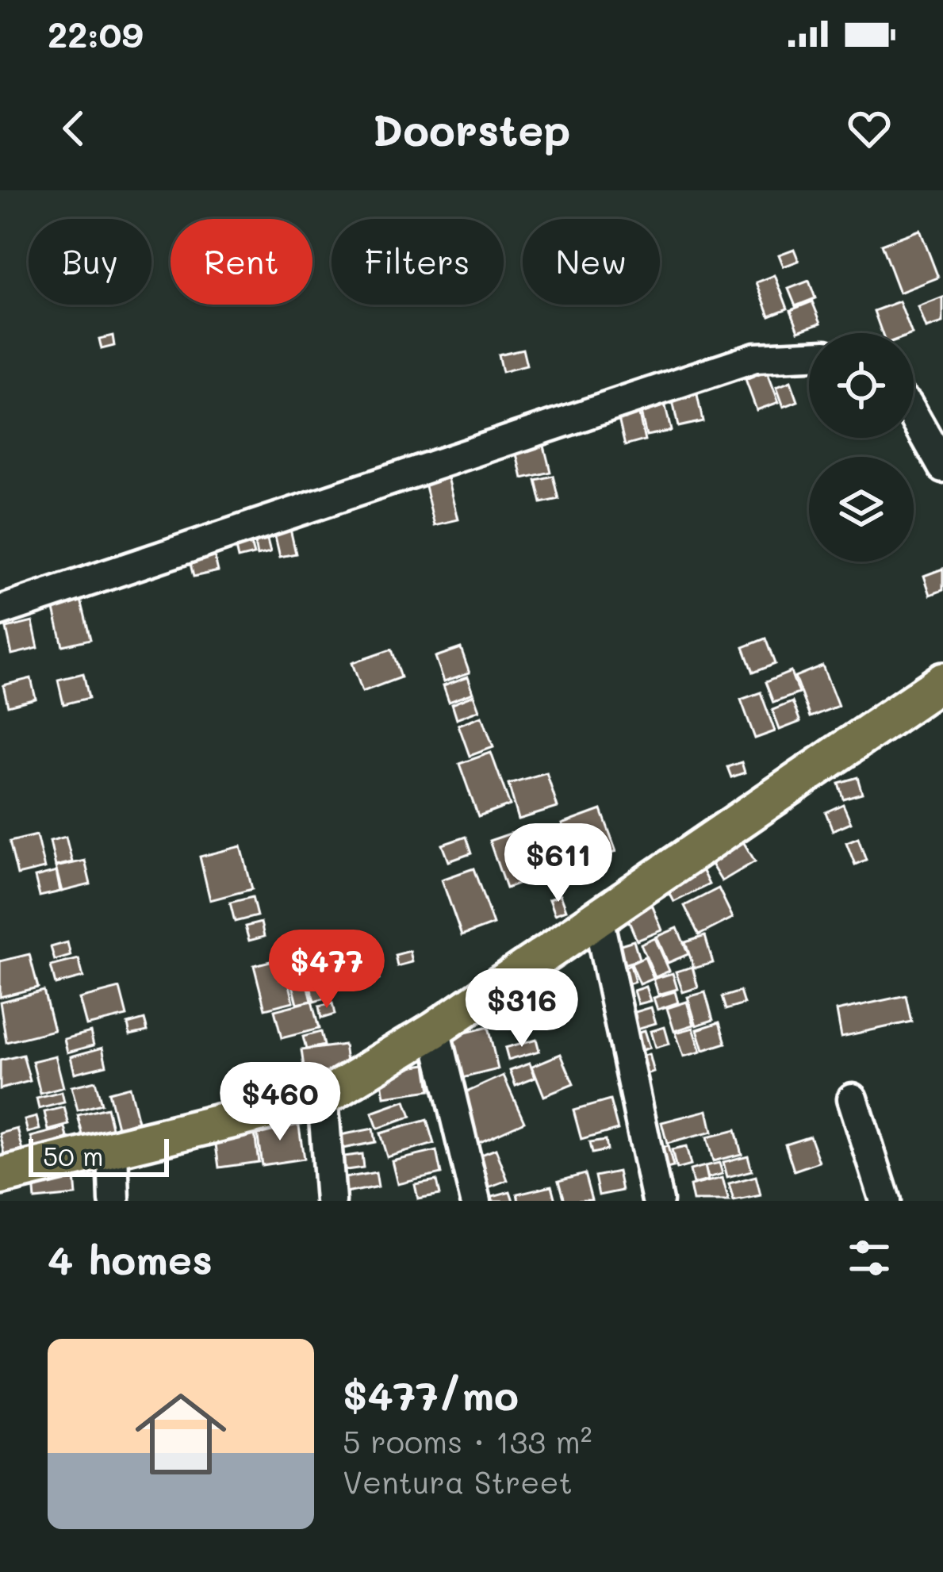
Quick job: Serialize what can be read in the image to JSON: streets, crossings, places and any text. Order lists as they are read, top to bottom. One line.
{"scale_bar":"50 m","page":{"status":"22:09","header":"Doorstep","chip":["Buy","Rent","Filters","New"],"price":["$611","$477","$316","$460"],"scale":"50 m","heading":"4 homes","list":[{"name":"$477/mo","note":"5 rooms · 133 m² · Ventura Street"}]}}
